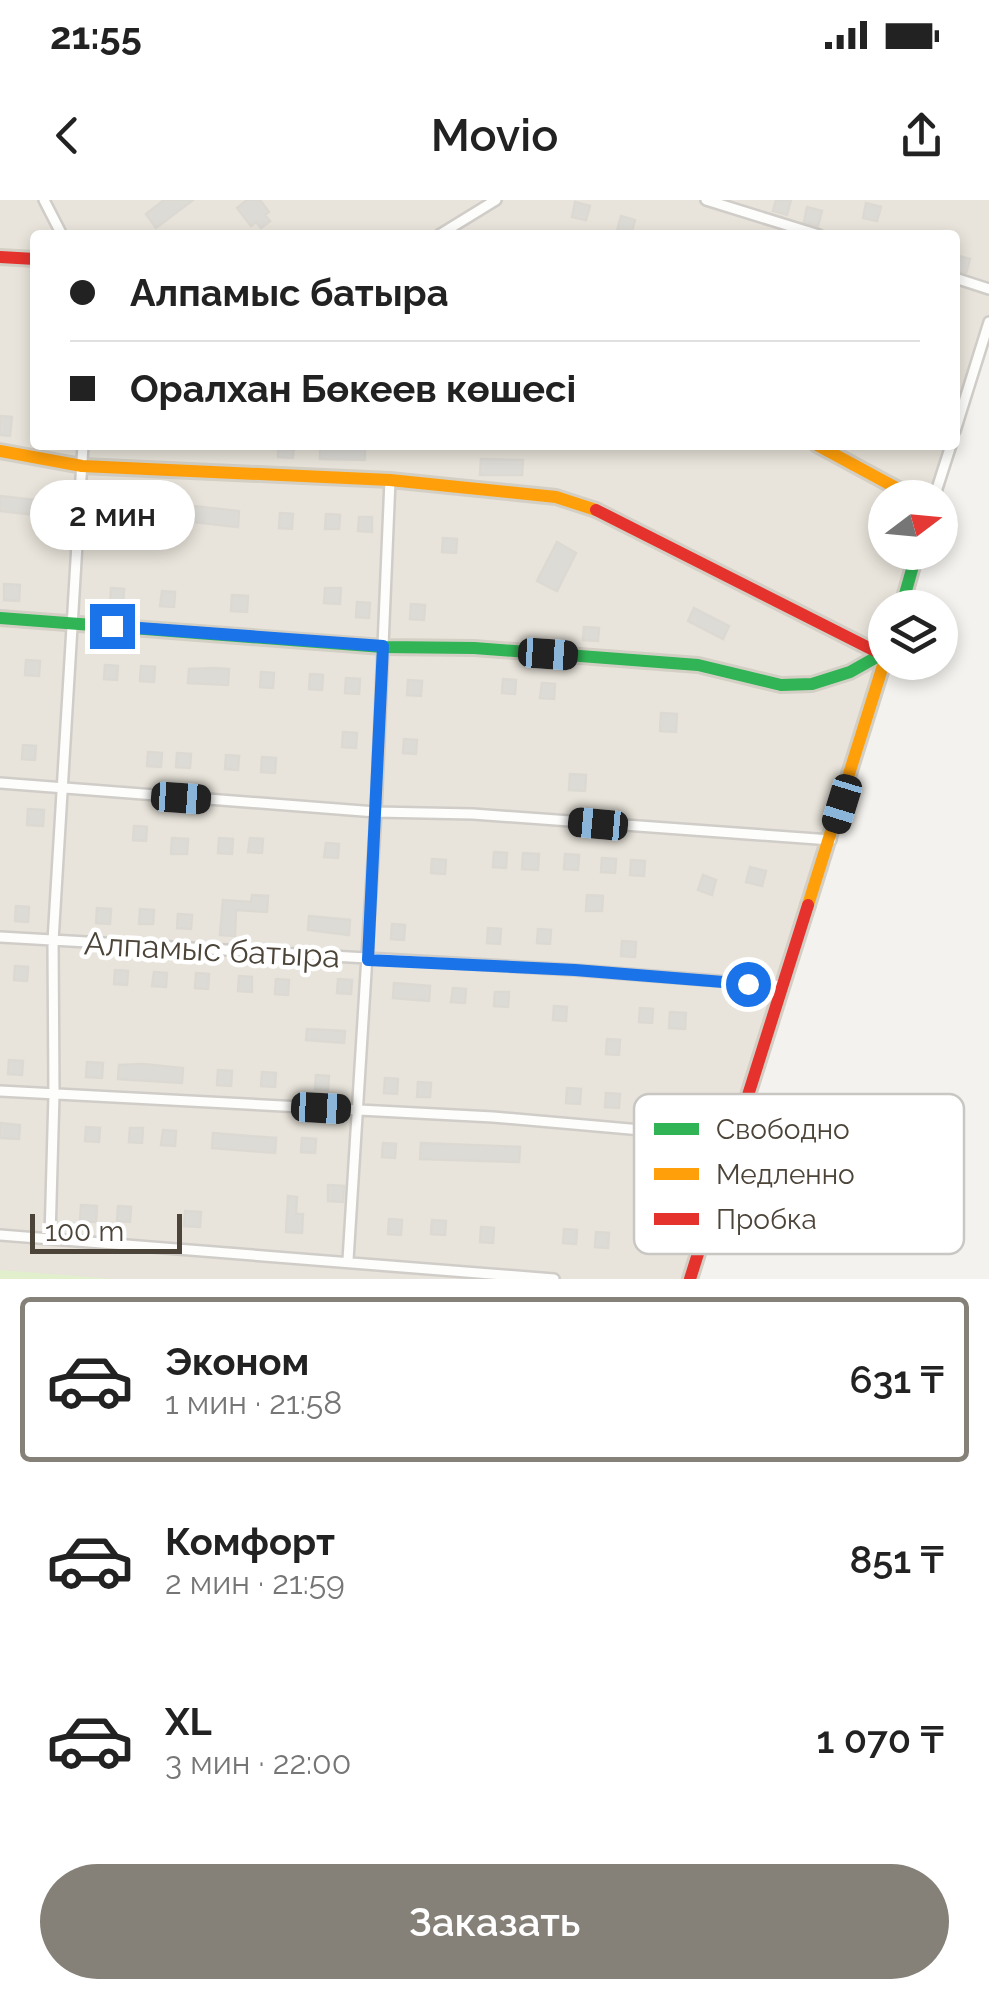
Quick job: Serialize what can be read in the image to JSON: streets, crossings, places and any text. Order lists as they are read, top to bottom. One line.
{"streets":{"street":["Алпамыс батыра"]},"legend":["Свободно","Медленно","Пробка"],"scale_bar":"100 m","north":"right","page":{"status":"21:55","header":"Movio","banner":["Алпамыс батыра","Оралхан Бөкеев көшесі"],"bubble":"2 мин","scale":"100 m","list":[{"name":"Эконом","note":"1 мин · 21:58","value":"631 ₸"},{"name":"Комфорт","note":"2 мин · 21:59","value":"851 ₸"},{"name":"XL","note":"3 мин · 22:00","value":"1 070 ₸"}],"buttons":"Заказать"}}
